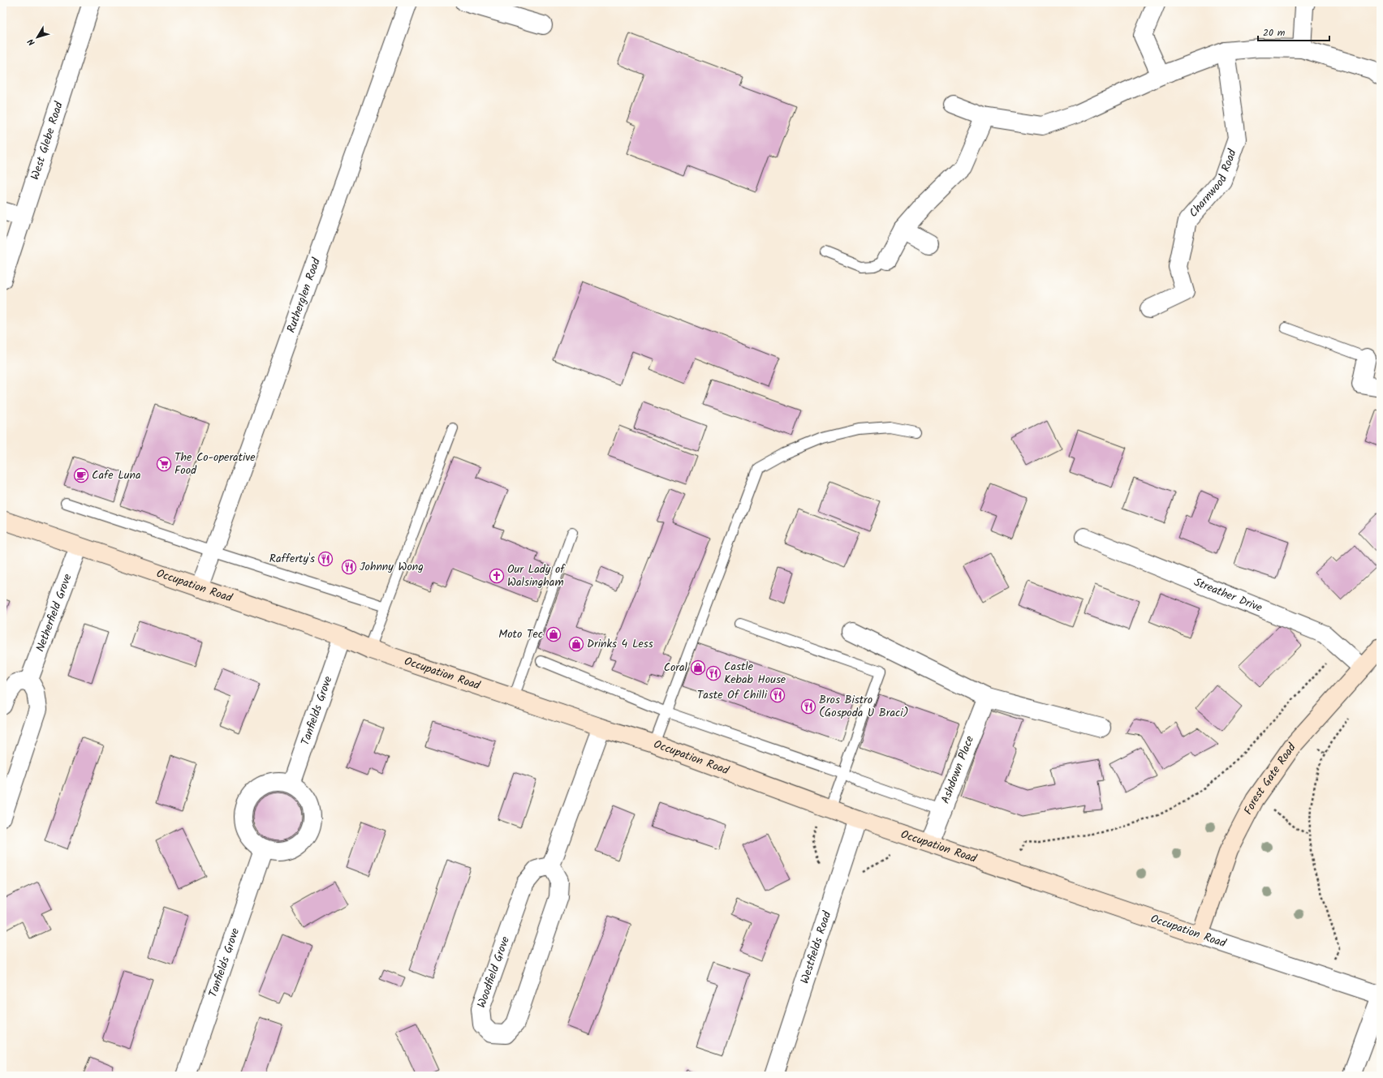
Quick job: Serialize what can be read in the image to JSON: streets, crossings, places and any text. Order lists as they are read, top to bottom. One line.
{"streets":{"street":["West Glebe Road","Charnwood Road","Rutherglen Road","Occupation Road","Streather Drive","Netherfield Grove","Tanfields Grove","Ashdown Place","Forest Gate Road","Westfields Road","Woodfield Grove"]},"crossings":[["Rutherglen Road","Occupation Road"],["Occupation Road","Netherfield Grove"],["Occupation Road","Tanfields Grove"],["Occupation Road","Ashdown Place"],["Occupation Road","Forest Gate Road"],["Occupation Road","Westfields Road"],["Streather Drive","Forest Gate Road"]],"places":{"supermarket":["The Co-operative Food"],"cafe":["Cafe Luna"],"restaurant":["Rafferty's","Johnny Wong","Castle Kebab House","Taste Of Chilli","Bros Bistro (Gospoda U Braci)"],"church":["Our Lady of Walsingham"],"shop":["Moto Tec","Drinks 4 Less","Coral"]},"scale_bar":"20 m","north":"bottom left"}
